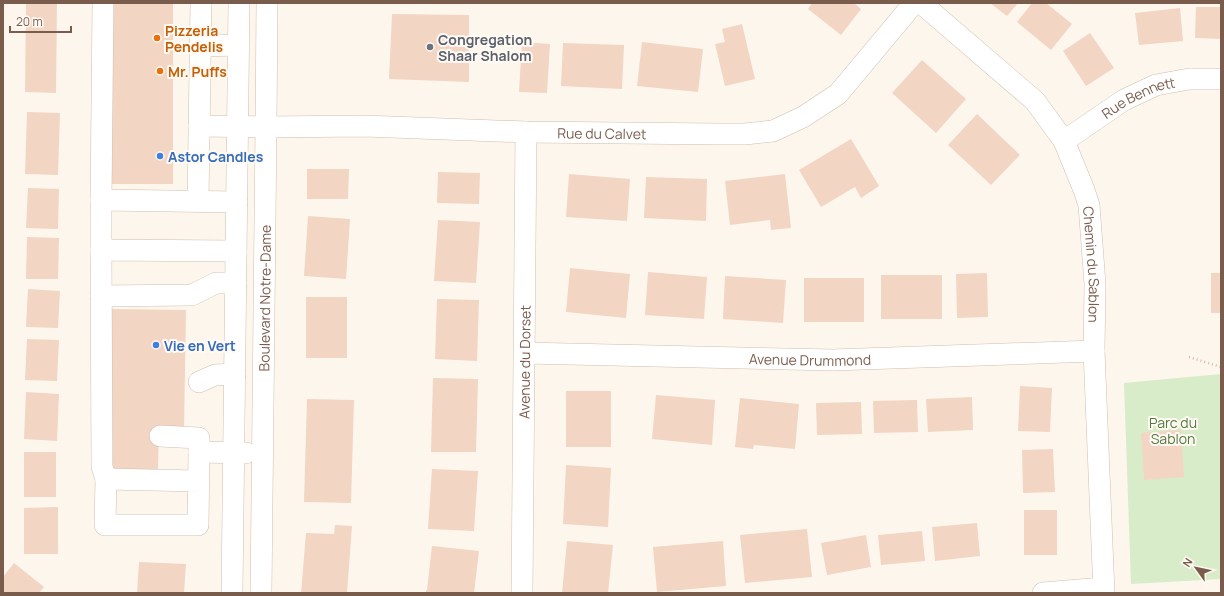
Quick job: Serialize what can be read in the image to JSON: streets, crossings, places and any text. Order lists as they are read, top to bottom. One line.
{"streets":{"street":["Rue Bennett","Rue du Calvet","Chemin du Sablon","Boulevard Notre-Dame","Avenue Drummond","Avenue du Dorset"]},"crossings":[["Rue Bennett","Chemin du Sablon"],["Rue du Calvet","Boulevard Notre-Dame"],["Rue du Calvet","Avenue du Dorset"],["Chemin du Sablon","Avenue Drummond"],["Avenue Drummond","Avenue du Dorset"]],"parks":["Parc du Sablon"],"places":["Pizzeria Pendelis","Congregation Shaar Shalom","Mr. Puffs","Astor Candles","Vie en Vert"],"scale_bar":"20 m","north":"top left"}
